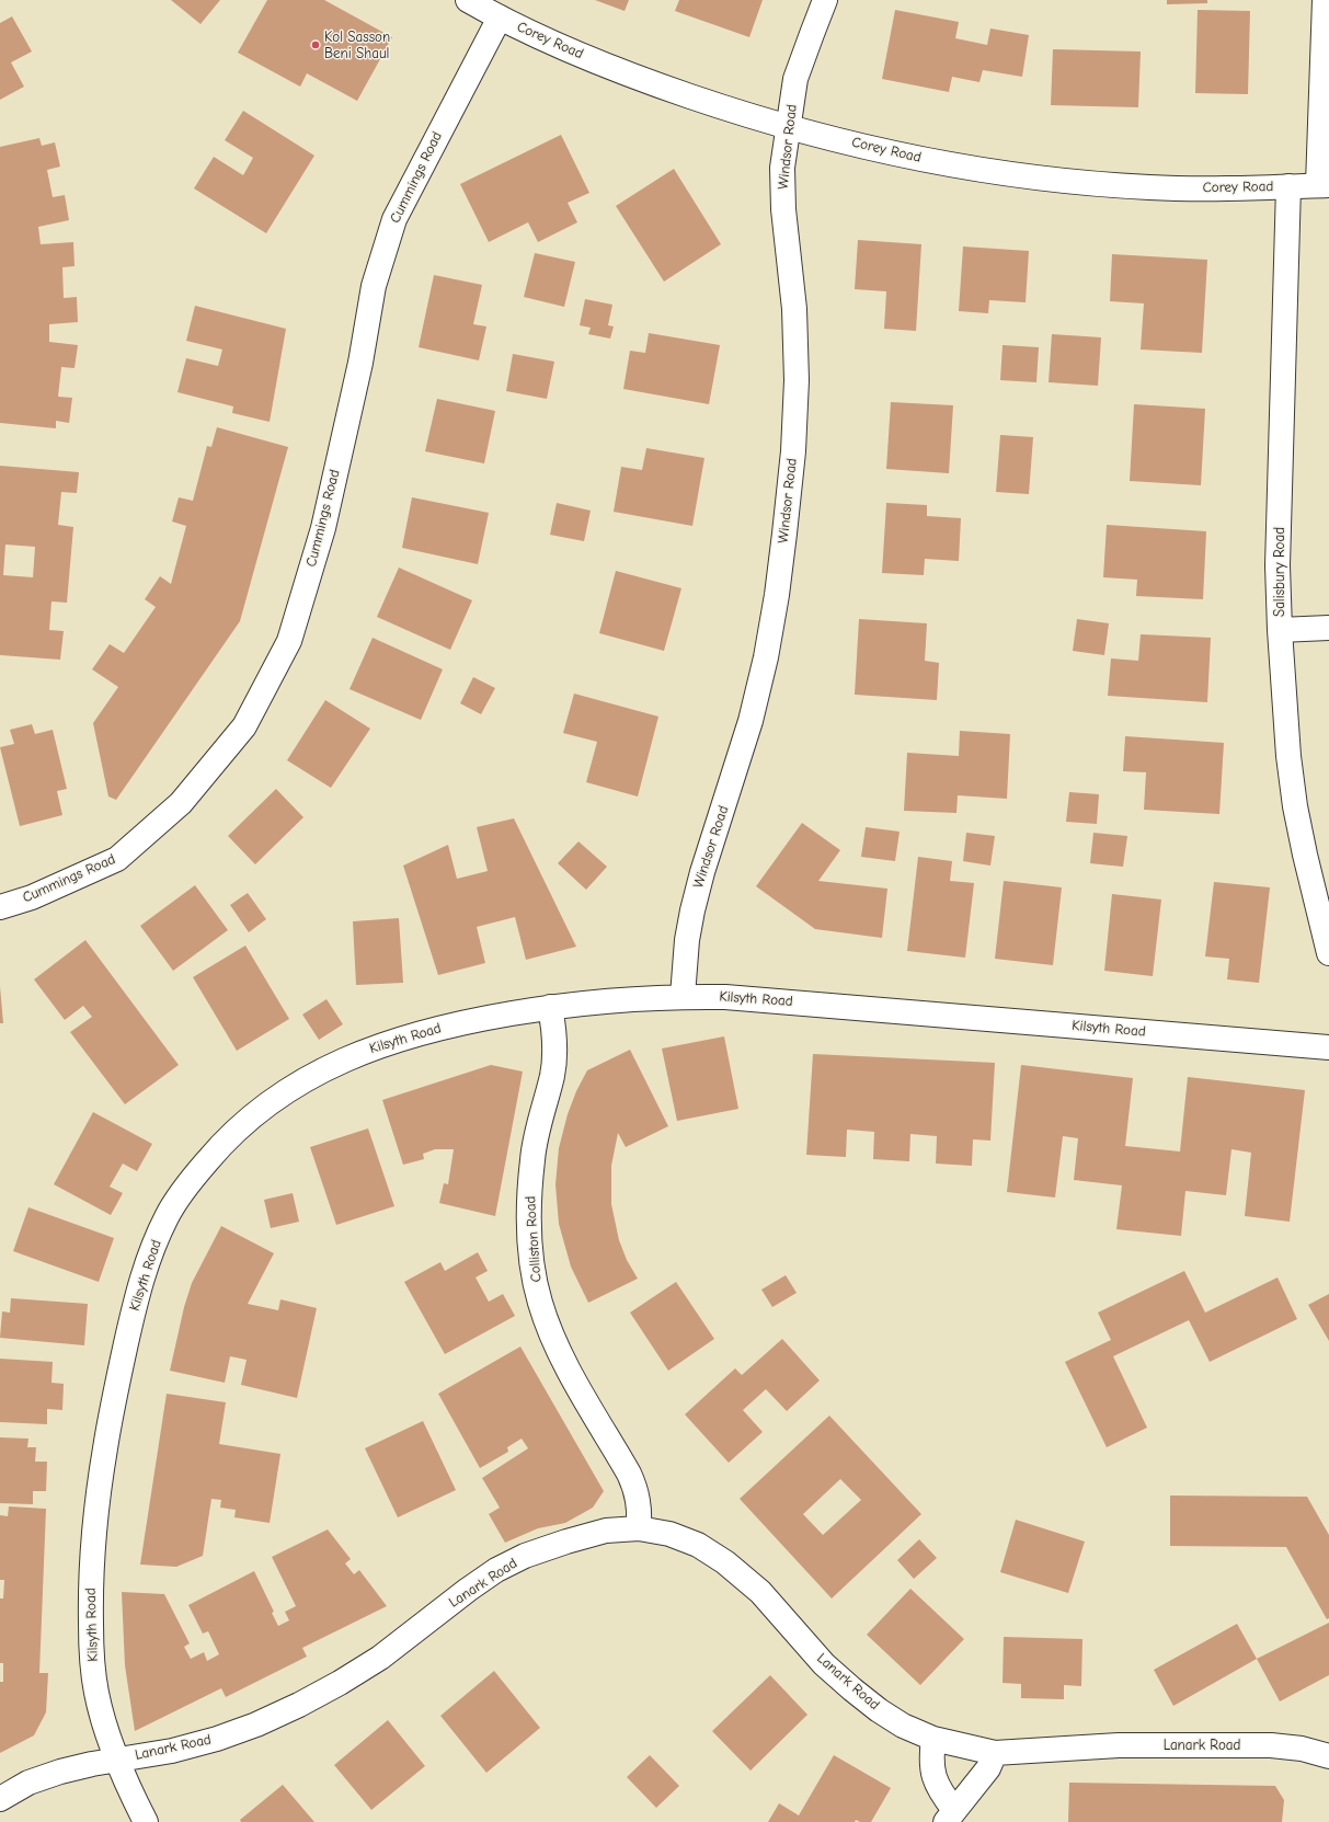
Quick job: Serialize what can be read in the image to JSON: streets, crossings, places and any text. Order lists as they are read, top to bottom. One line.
{"streets":{"street":["Corey Road","Windsor Road","Cummings Road","Salisbury Road","Kilsyth Road","Colliston Road","Lanark Road"]},"crossings":[["Corey Road","Windsor Road"],["Corey Road","Cummings Road"],["Corey Road","Salisbury Road"],["Windsor Road","Kilsyth Road"],["Kilsyth Road","Colliston Road"],["Kilsyth Road","Lanark Road"],["Colliston Road","Lanark Road"]],"places":["Kol Sasson Beni Shaul"]}
